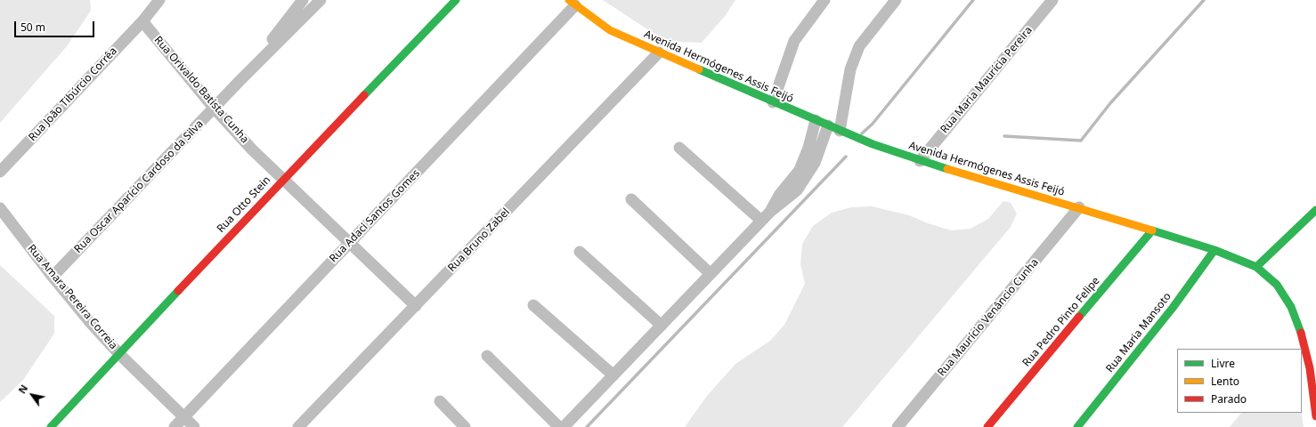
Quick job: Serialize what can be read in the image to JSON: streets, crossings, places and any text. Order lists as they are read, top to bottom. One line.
{"streets":{"street":["Avenida Hermógenes Assis Feijó","Rua Maria Maurícia Pereira","Rua Orivaldo Batista Cunha","Rua João Tibúrcio Corrêa","Rua Oscar Aparício Cardoso da Silva","Rua Otto Stein","Rua Adaci Santos Gomes","Rua Bruno Zabel","Rua Amara Pereira Correia","Rua Maurício Venâncio Cunha","Rua Pedro Pinto Felipe","Rua Maria Mansoto"]},"crossings":[["Avenida Hermógenes Assis Feijó","Rua Maria Maurícia Pereira"],["Avenida Hermógenes Assis Feijó","Rua Adaci Santos Gomes"],["Avenida Hermógenes Assis Feijó","Rua Bruno Zabel"],["Avenida Hermógenes Assis Feijó","Rua Maurício Venâncio Cunha"],["Avenida Hermógenes Assis Feijó","Rua Pedro Pinto Felipe"],["Avenida Hermógenes Assis Feijó","Rua Maria Mansoto"],["Rua Orivaldo Batista Cunha","Rua João Tibúrcio Corrêa"],["Rua Orivaldo Batista Cunha","Rua Oscar Aparício Cardoso da Silva"],["Rua Orivaldo Batista Cunha","Rua Otto Stein"],["Rua Orivaldo Batista Cunha","Rua Adaci Santos Gomes"],["Rua Orivaldo Batista Cunha","Rua Bruno Zabel"],["Rua Oscar Aparício Cardoso da Silva","Rua Amara Pereira Correia"],["Rua Otto Stein","Rua Amara Pereira Correia"],["Rua Adaci Santos Gomes","Rua Amara Pereira Correia"]],"legend":["Livre","Lento","Parado"],"scale_bar":"50 m","north":"top left"}
